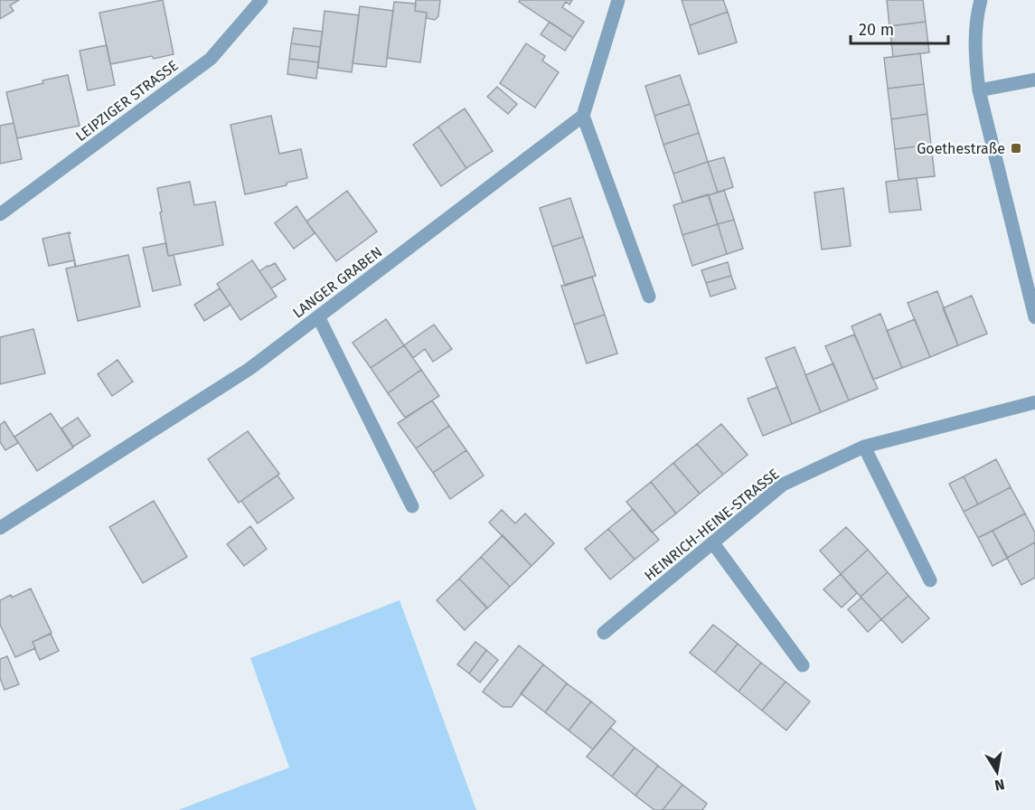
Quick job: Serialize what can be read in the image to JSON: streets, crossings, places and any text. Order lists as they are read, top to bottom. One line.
{"streets":{"street":["LEIPZIGER STRASSE","LANGER GRABEN","HEINRICH-HEINE-STRASSE"]},"places":{"transit":["Goethestraße"]},"scale_bar":"20 m","north":"bottom"}
